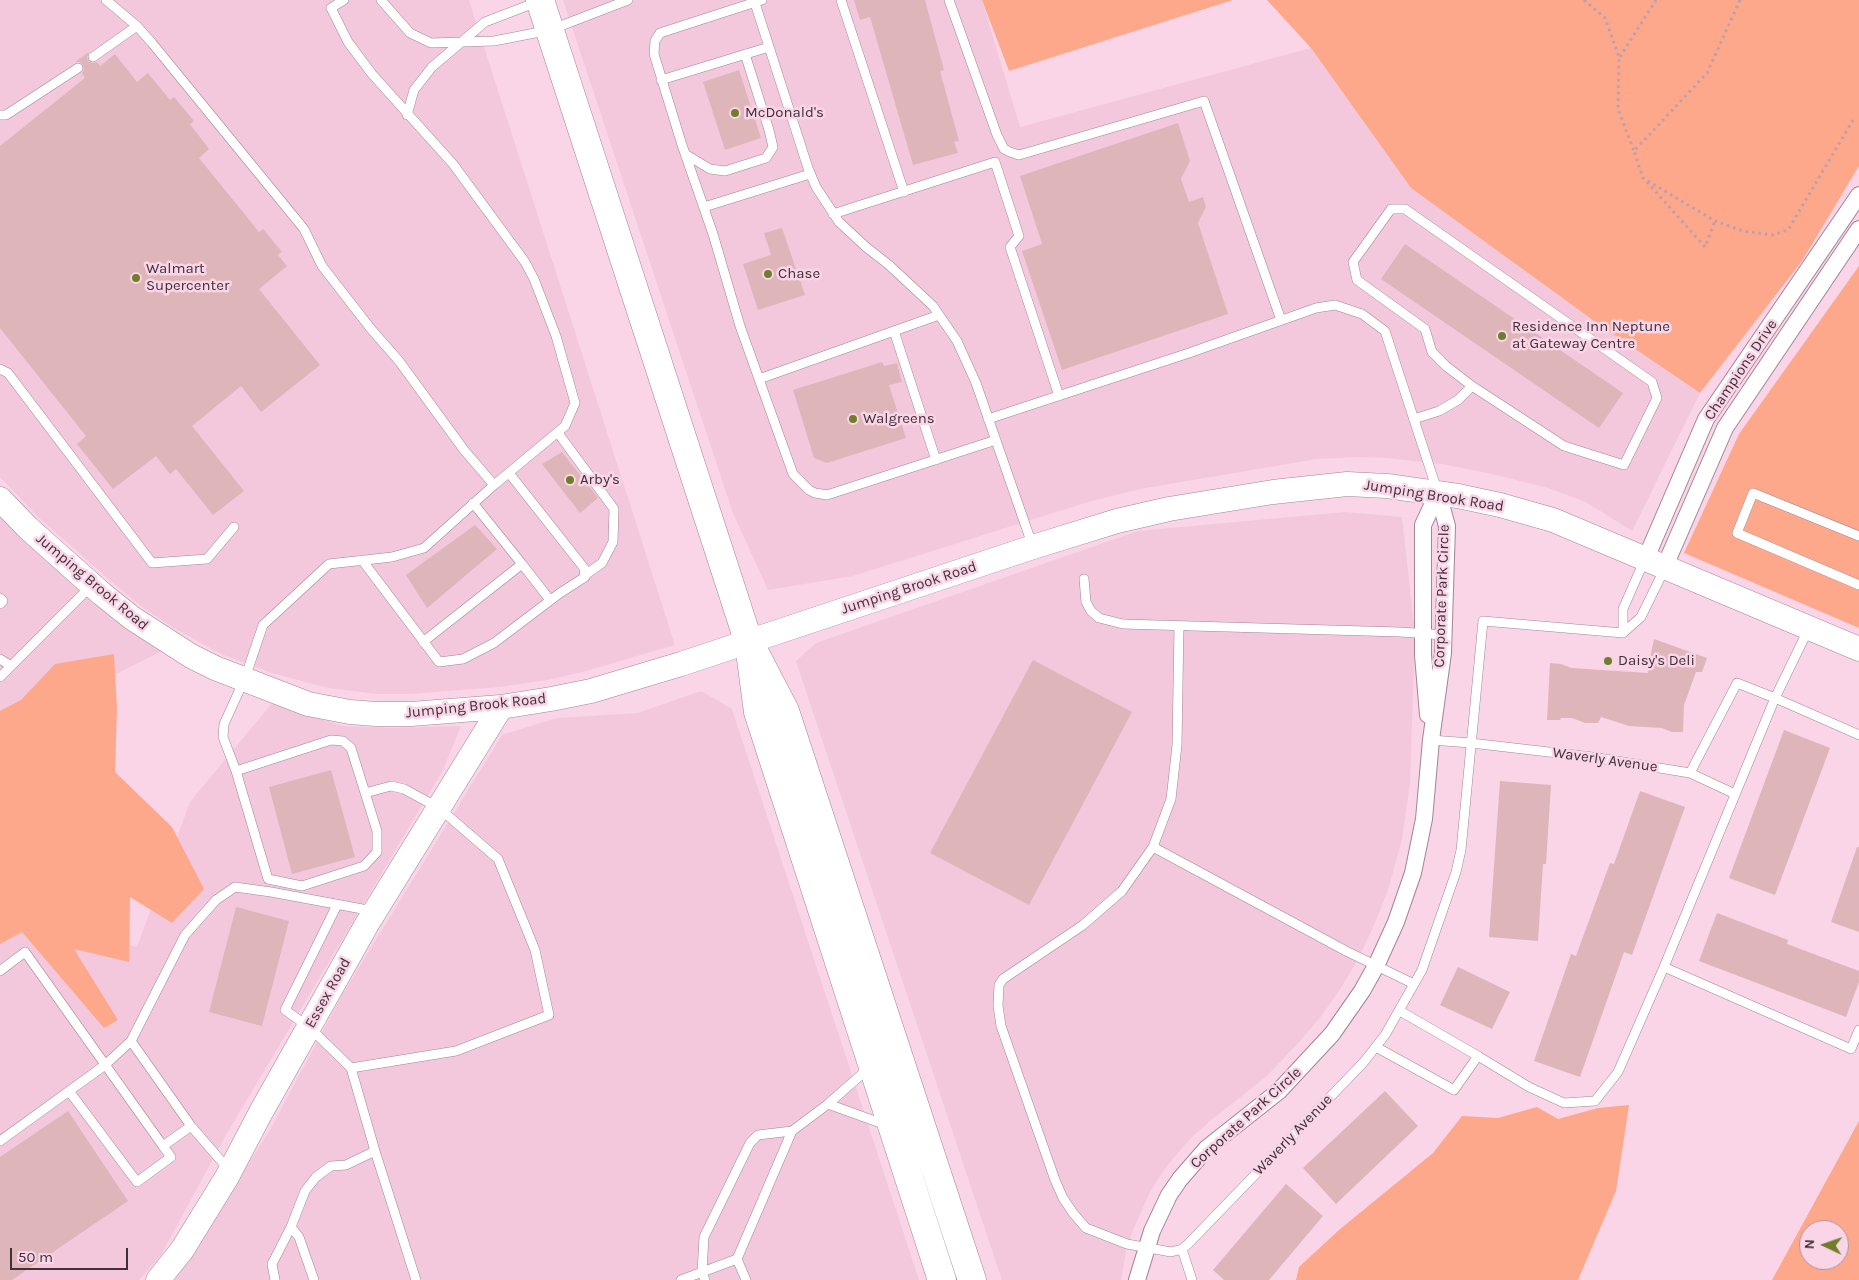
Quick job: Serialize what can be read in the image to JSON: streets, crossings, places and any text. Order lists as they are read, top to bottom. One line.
{"streets":{"street":["Champions Drive","Jumping Brook Road","Corporate Park Circle","Essex Road"],"lane":["Waverly Avenue"]},"crossings":[["Champions Drive","Jumping Brook Road"],["Jumping Brook Road","Corporate Park Circle"],["Jumping Brook Road","Essex Road"],["Corporate Park Circle","Waverly Avenue"]],"places":["McDonald's","Chase","Walmart Supercenter","Residence Inn Neptune at Gateway Centre","Walgreens","Arby's","Daisy's Deli"],"scale_bar":"50 m","north":"left"}
